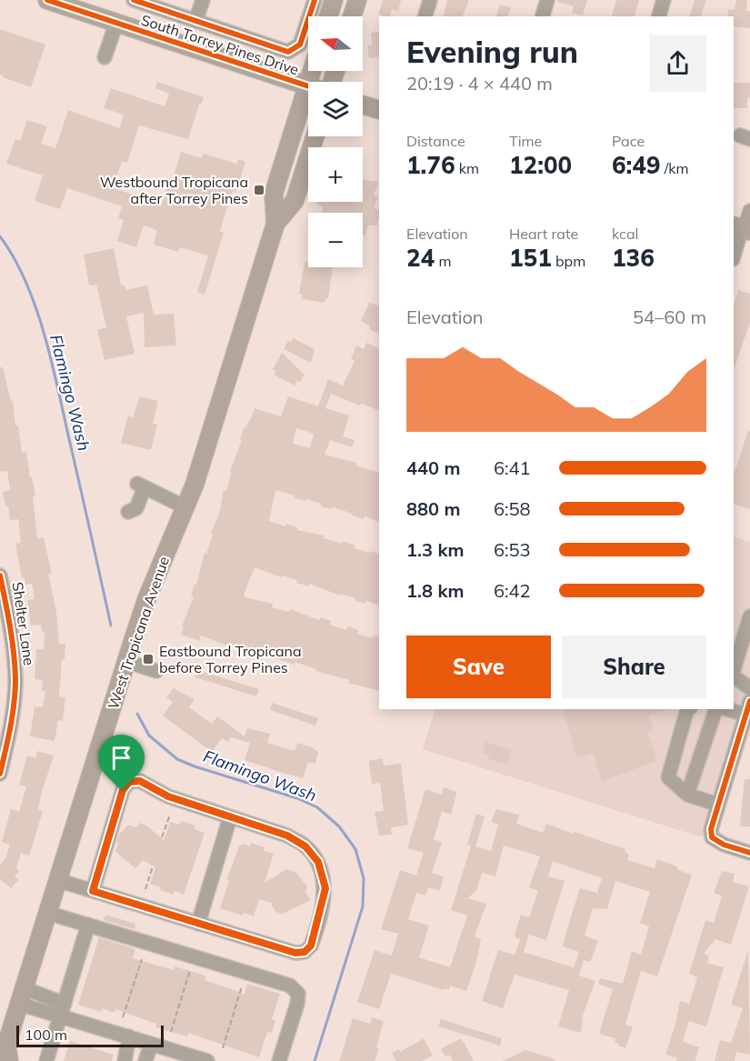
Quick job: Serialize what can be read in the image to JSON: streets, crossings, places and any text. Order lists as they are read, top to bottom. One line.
{"streets":{"main road":["South Torrey Pines Drive","West Tropicana Avenue"],"street":["Shelter Lane"]},"water":["Flamingo Wash"],"places":{"transit":["Westbound Tropicana after Torrey Pines","Eastbound Tropicana before Torrey Pines"]},"scale_bar":"100 m","north":"left","page":{"map_buttons":["+","−"],"heading":["Evening run","20:19 · 4 × 440 m"],"stats":[["Distance","1.76 km"],["Time","12:00"],["Pace","6:49 /km"],["Elevation","24 m"],["Heart rate","151 bpm"],["kcal","136"]],"chart":["Elevation","54–60 m"],"list":[{"name":"440 m","note":"6:41"},{"name":"880 m","note":"6:58"},{"name":"1.3 km","note":"6:53"},{"name":"1.8 km","note":"6:42"}],"buttons":["Save","Share"],"scale":"100 m"}}
